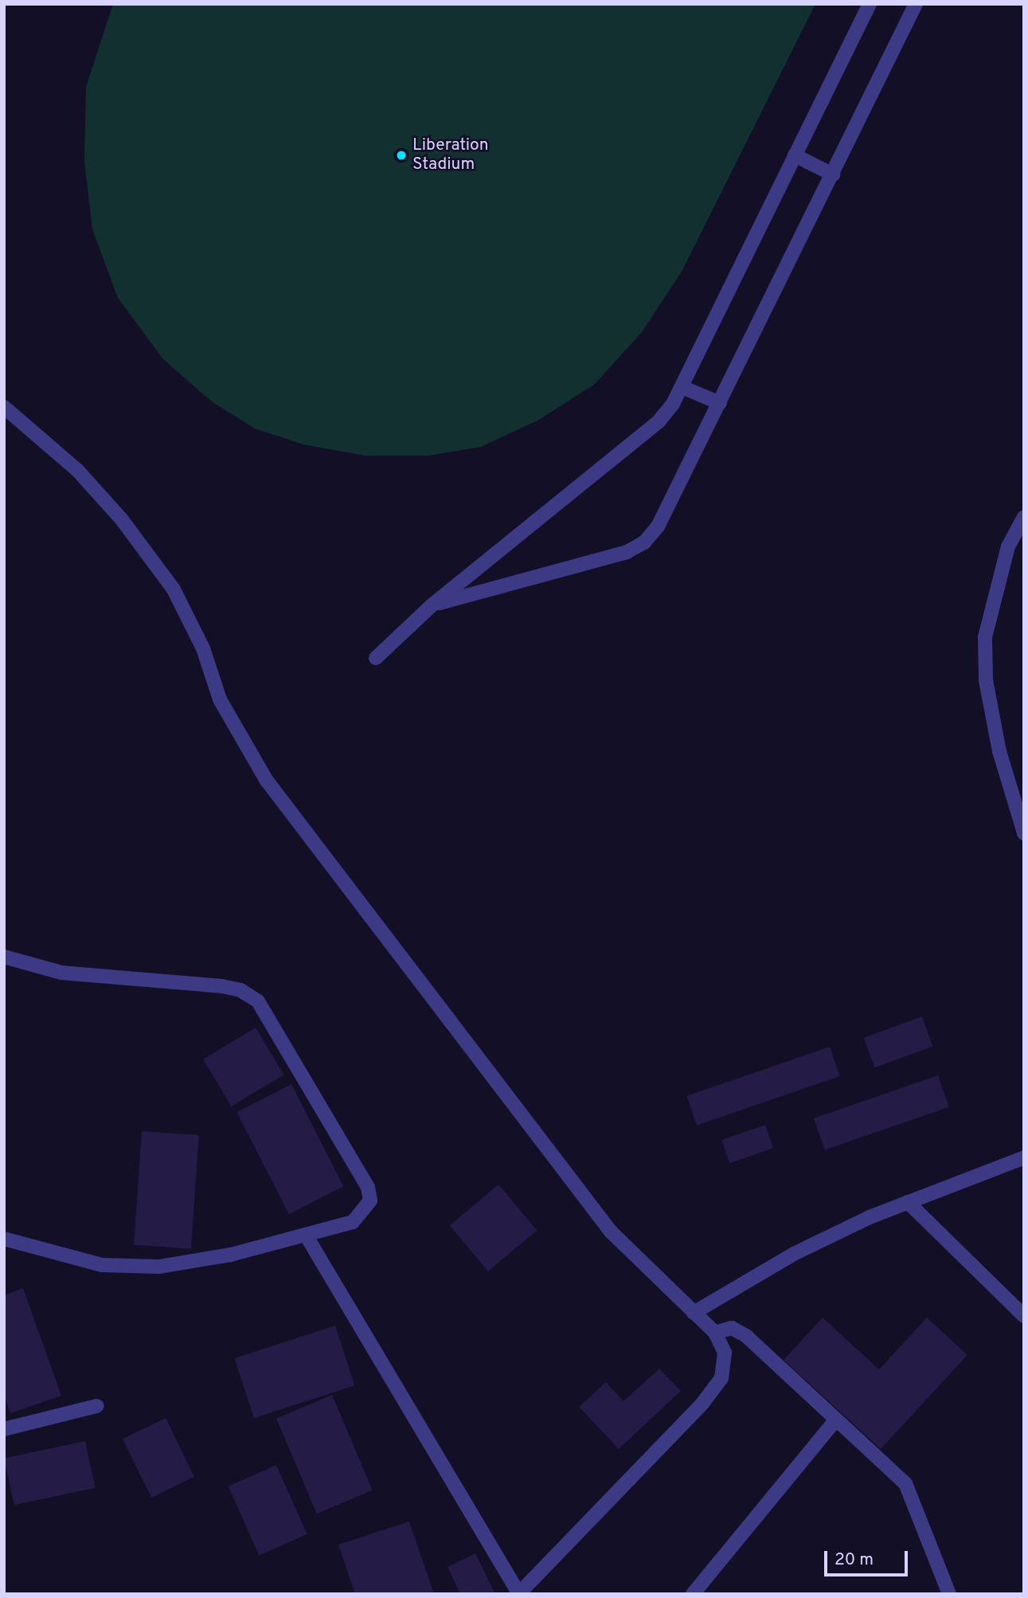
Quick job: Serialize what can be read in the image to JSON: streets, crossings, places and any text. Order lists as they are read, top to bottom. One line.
{"places":["Liberation Stadium"],"scale_bar":"20 m"}
